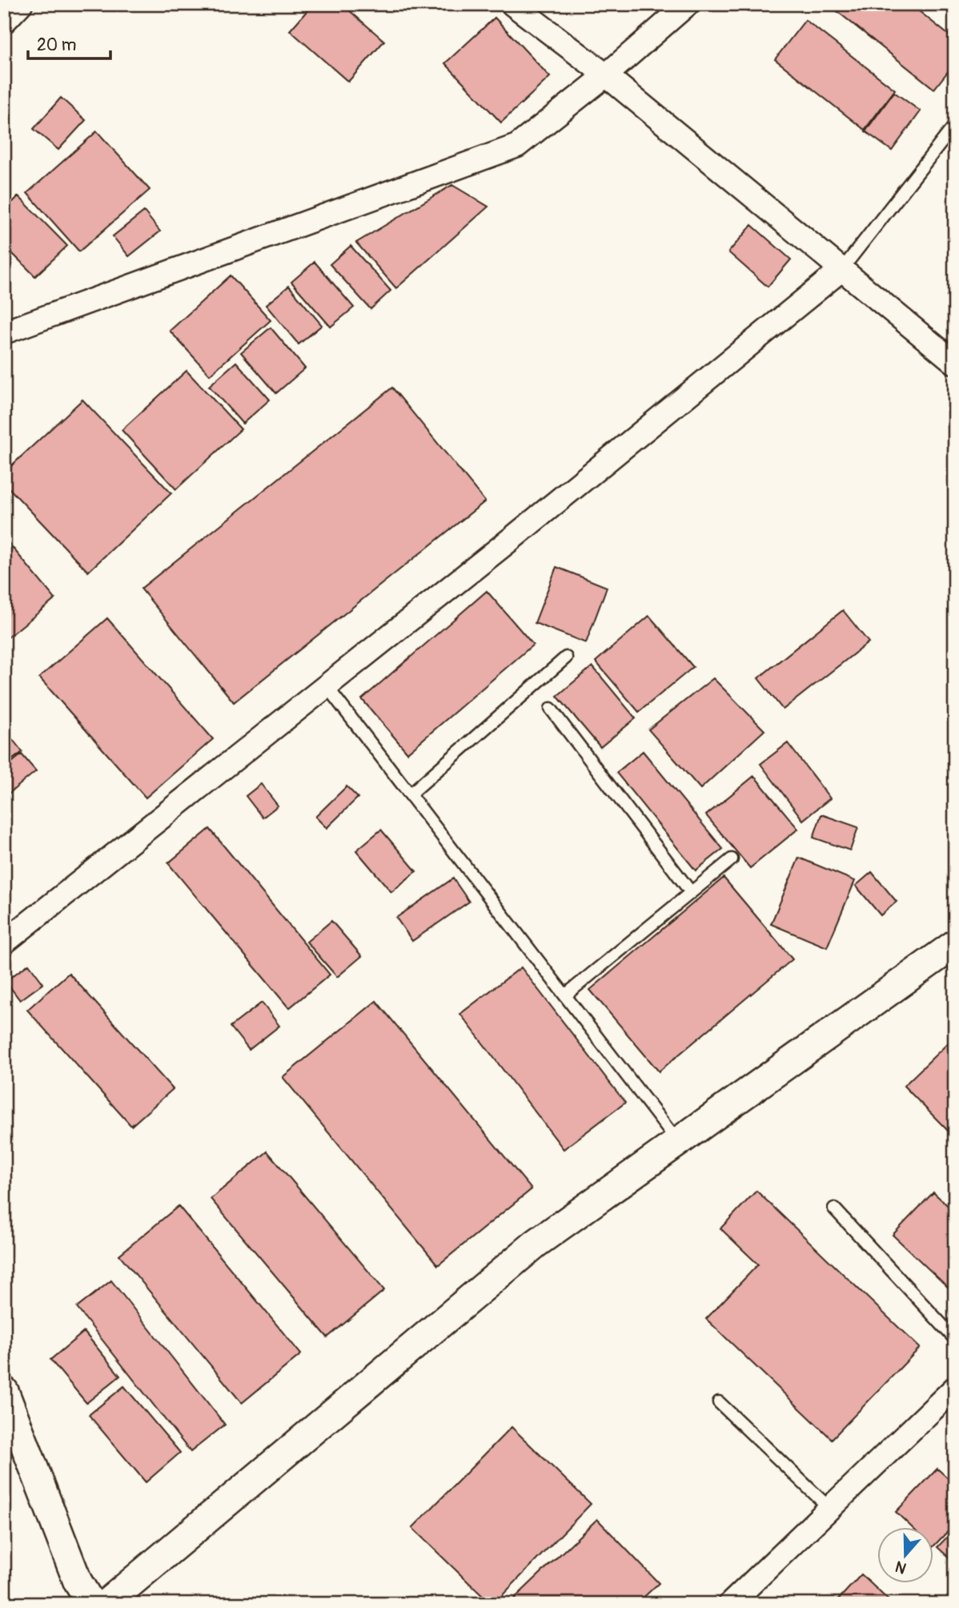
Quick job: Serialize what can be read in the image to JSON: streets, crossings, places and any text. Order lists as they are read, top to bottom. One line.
{"scale_bar":"20 m","north":"bottom"}
